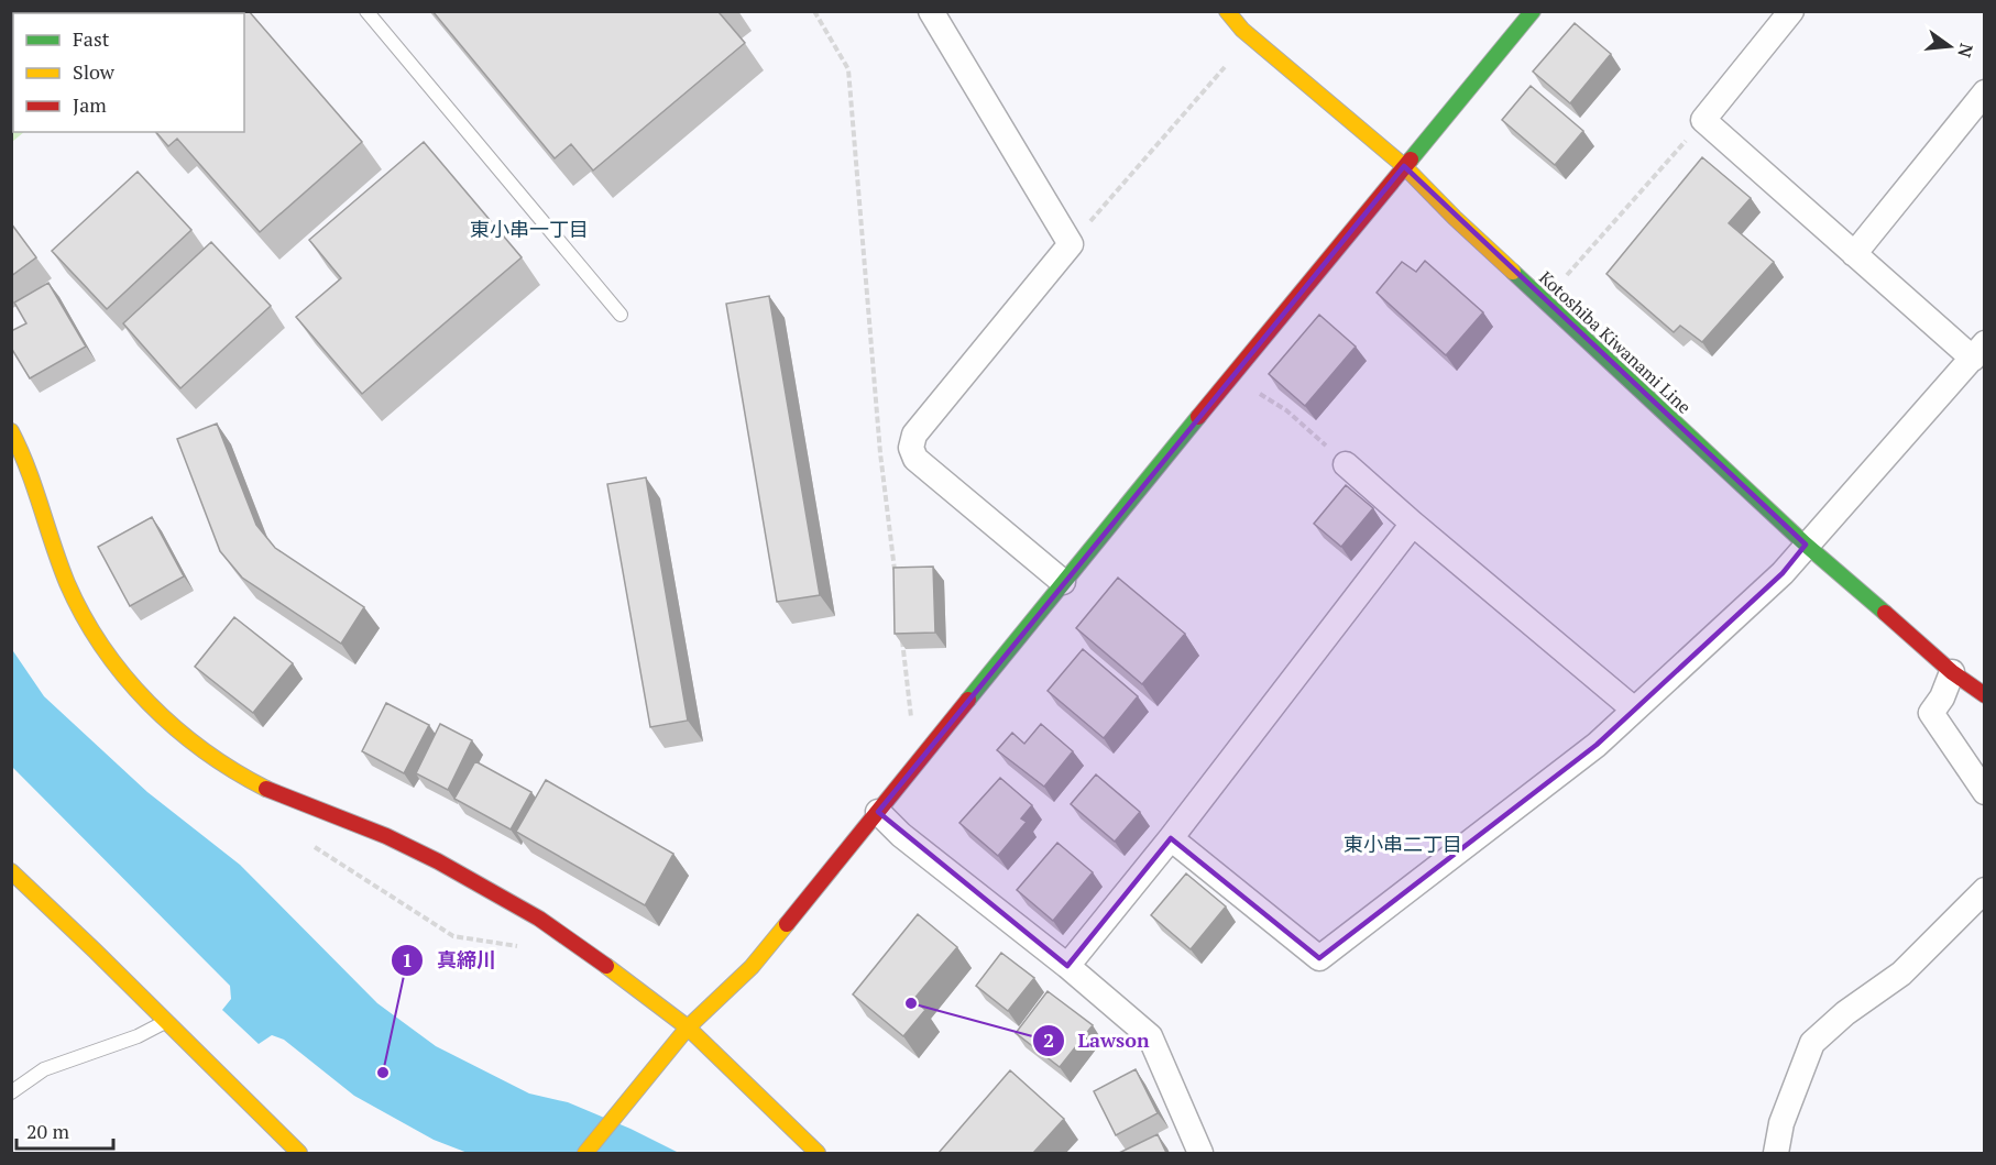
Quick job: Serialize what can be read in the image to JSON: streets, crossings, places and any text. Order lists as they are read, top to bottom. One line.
{"streets":{"street":["Kotoshiba Kiwanami Line"]},"districts":["東小串一丁目","東小串二丁目"],"places":["Lawson","真締川"],"legend":["Fast","Slow","Jam"],"scale_bar":"20 m","north":"right"}
